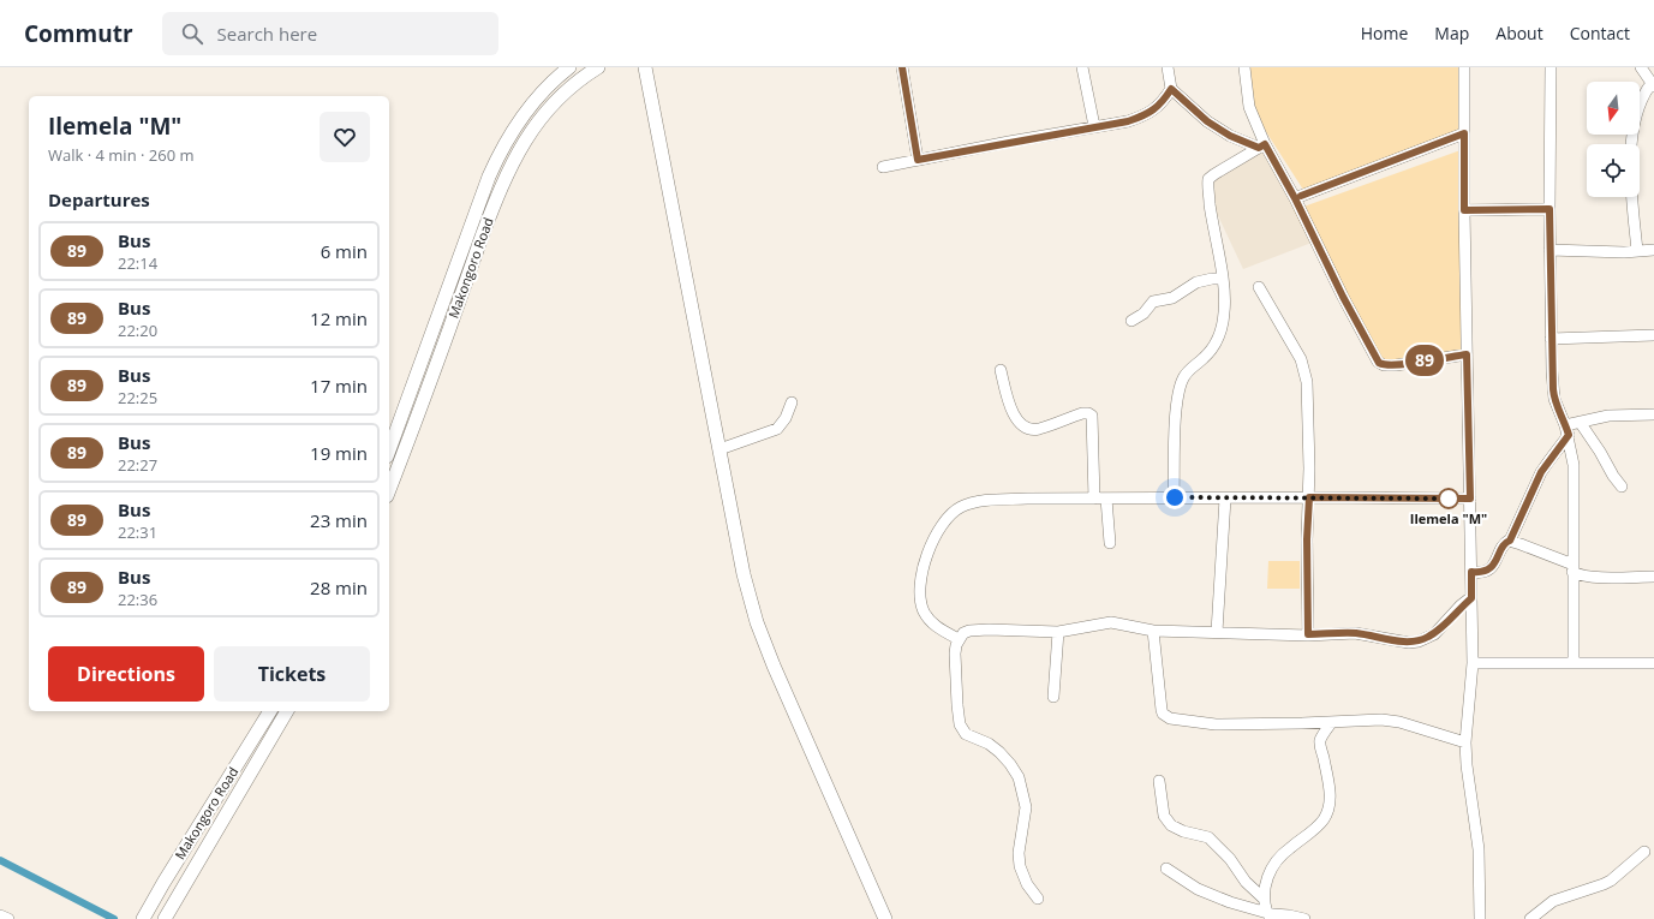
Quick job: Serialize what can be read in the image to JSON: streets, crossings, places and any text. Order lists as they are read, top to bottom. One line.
{"streets":{"main road":["Makongoro Road"]},"places":["Ilemela \"M\""],"lines":["bus line 89"],"north":"bottom","page":{"header":"Commutr","search":"Search here","nav":["Home","Map","About","Contact"],"on_map":"89","heading":[["Ilemela \"M\"","Walk · 4 min · 260 m"],"Departures"],"list":[{"mark":"89","name":"Bus","note":"22:14","value":"6 min"},{"mark":"89","name":"Bus","note":"22:20","value":"12 min"},{"mark":"89","name":"Bus","note":"22:25","value":"17 min"},{"mark":"89","name":"Bus","note":"22:27","value":"19 min"},{"mark":"89","name":"Bus","note":"22:31","value":"23 min"},{"mark":"89","name":"Bus","note":"22:36","value":"28 min"}],"buttons":["Directions","Tickets"]}}
